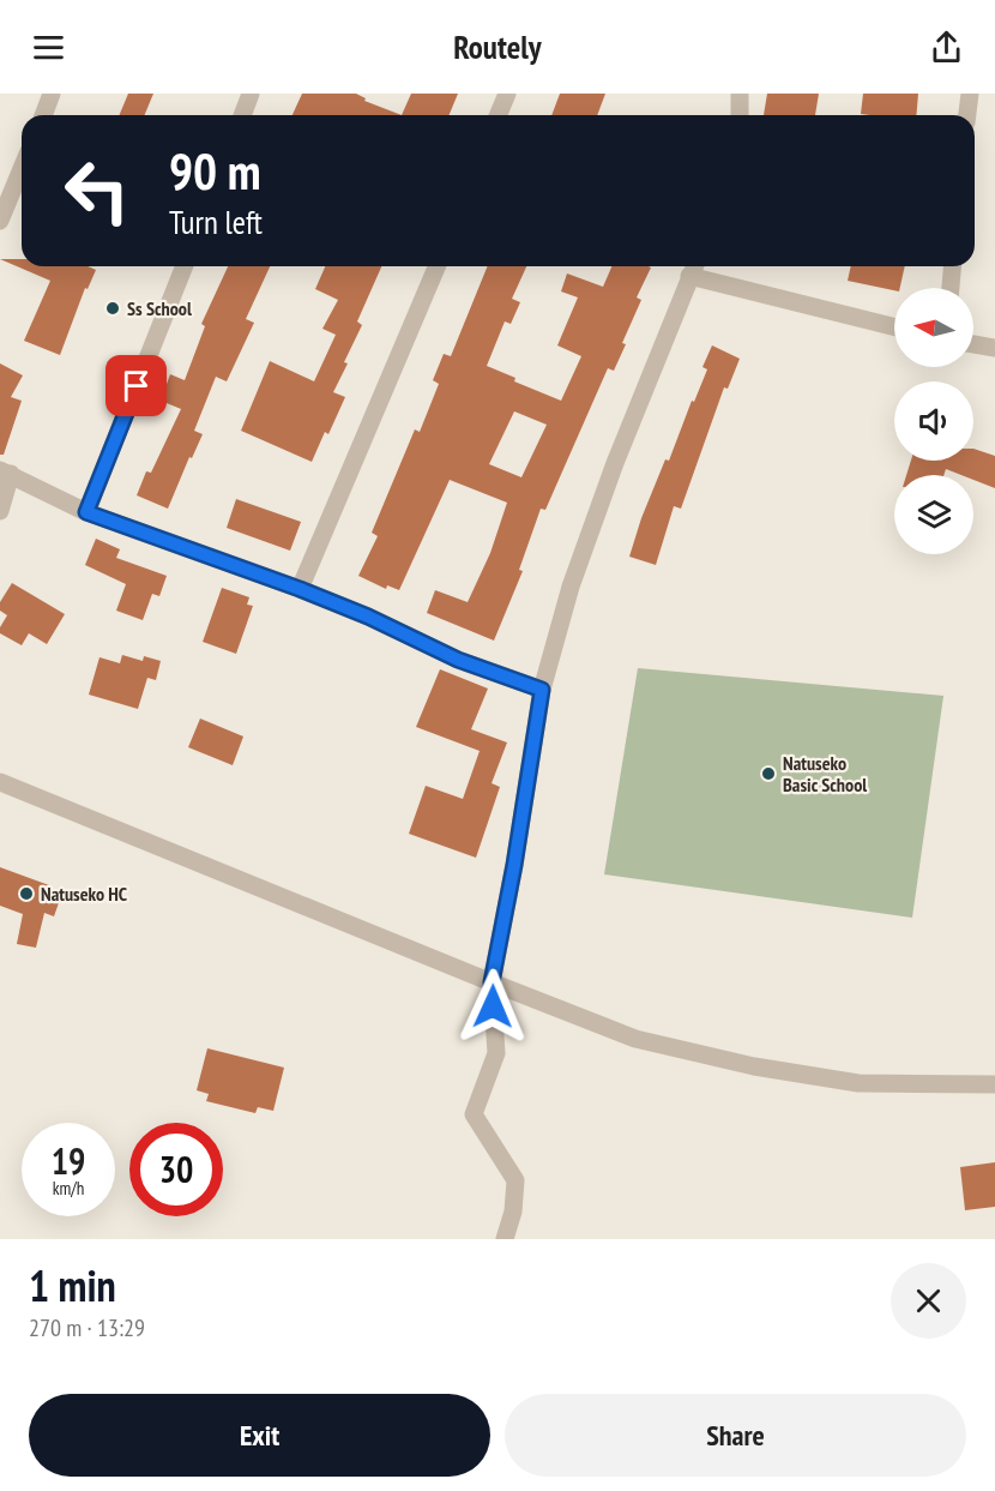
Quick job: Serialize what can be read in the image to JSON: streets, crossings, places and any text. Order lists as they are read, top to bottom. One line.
{"places":["Ss School","Natuseko Basic School","Natuseko HC"],"north":"left","page":{"header":"Routely","turn":["90 m","Turn left"],"speed":"19 km/h","limit":"30","heading":["1 min","270 m · 13:29"],"buttons":["Exit","Share"]}}
